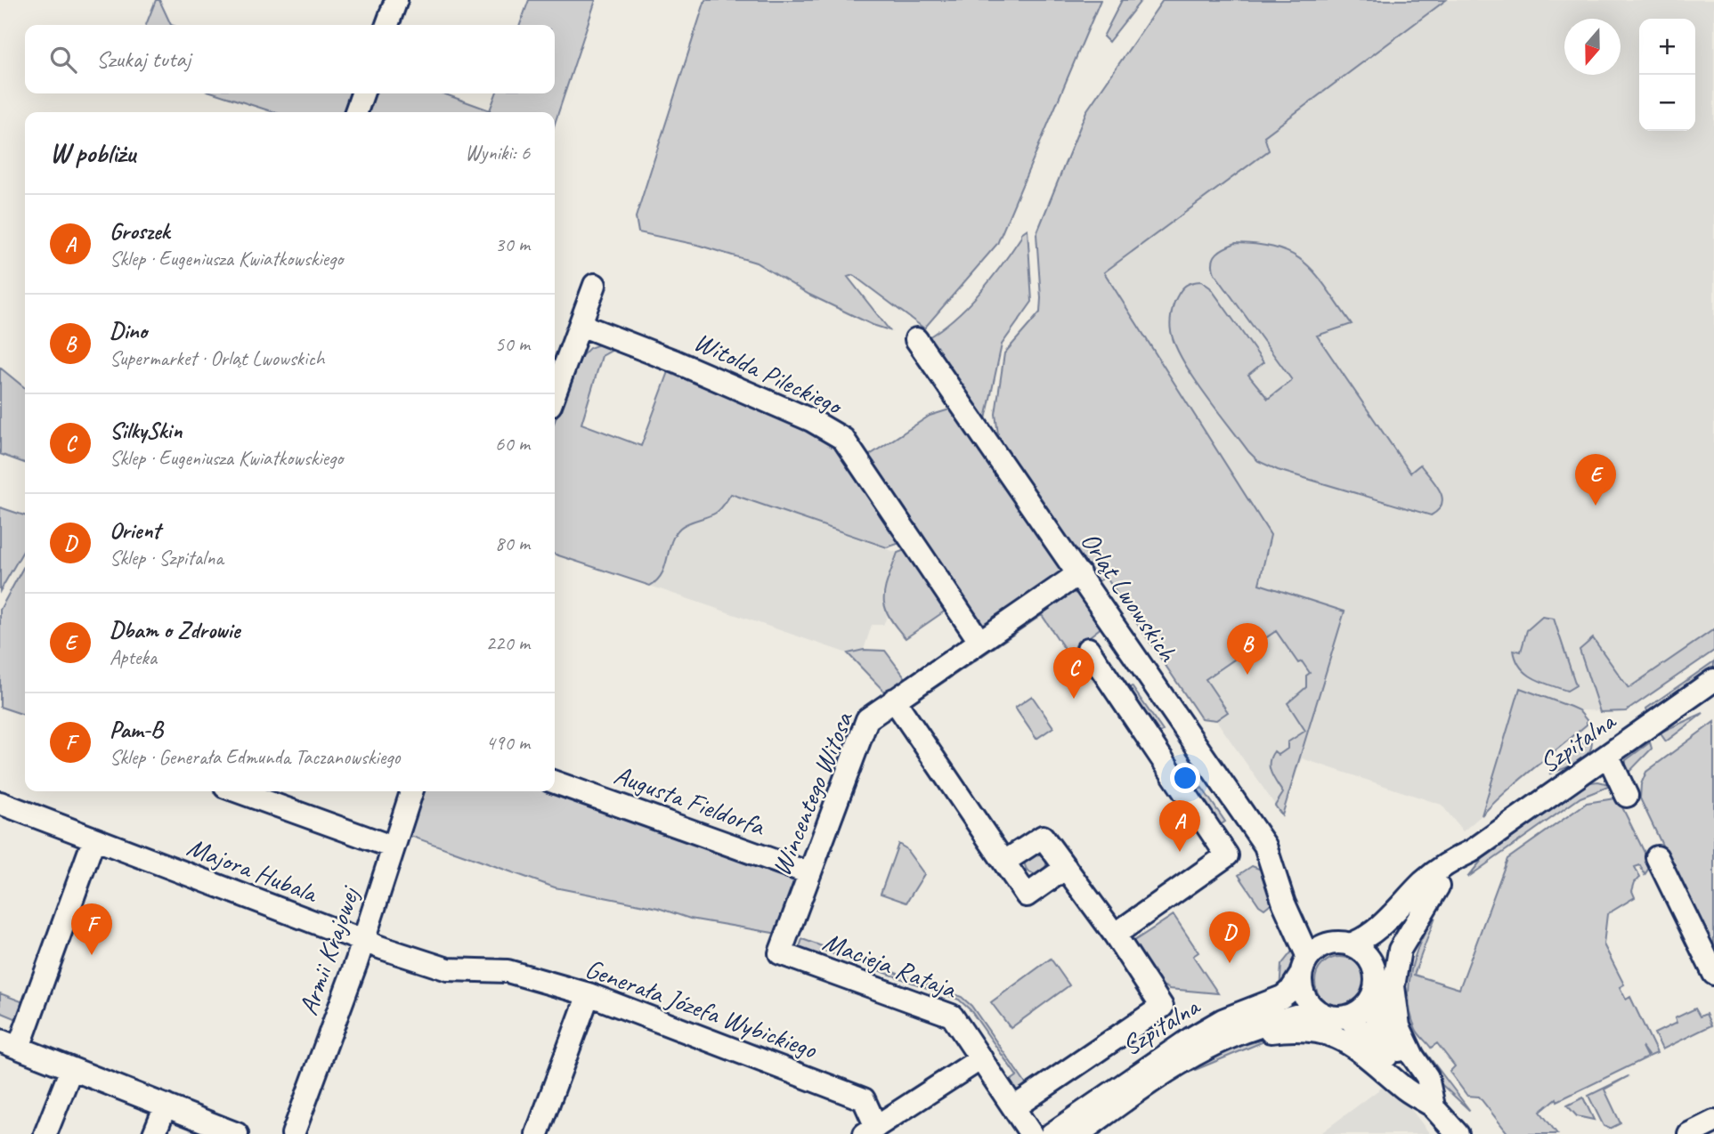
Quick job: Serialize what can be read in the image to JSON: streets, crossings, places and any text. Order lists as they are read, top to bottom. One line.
{"streets":{"street":["Witolda Pileckiego","Orląt Lwowskich","Szpitalna","Wincentego Witosa","Augusta Fieldorfa","Majora Hubala","Armii Krajowej","Macieja Rataja","Generała Józefa Wybickiego"]},"crossings":[["Witolda Pileckiego","Wincentego Witosa"],["Orląt Lwowskich","Szpitalna"],["Orląt Lwowskich","Wincentego Witosa"],["Wincentego Witosa","Augusta Fieldorfa"],["Wincentego Witosa","Macieja Rataja"],["Majora Hubala","Armii Krajowej"],["Majora Hubala","Generała Józefa Wybickiego"]],"north":"bottom","page":{"map_buttons":["+","−"],"search":"Szukaj tutaj","heading":["W pobliżu","Wyniki: 6"],"list":[{"mark":"A","name":"Groszek","note":"Sklep · Eugeniusza Kwiatkowskiego","value":"30 m"},{"mark":"B","name":"Dino","note":"Supermarket · Orląt Lwowskich","value":"50 m"},{"mark":"C","name":"SilkySkin","note":"Sklep · Eugeniusza Kwiatkowskiego","value":"60 m"},{"mark":"D","name":"Orient","note":"Sklep · Szpitalna","value":"80 m"},{"mark":"E","name":"Dbam o Zdrowie","note":"Apteka","value":"220 m"},{"mark":"F","name":"Pam-B","note":"Sklep · Generała Edmunda Taczanowskiego","value":"490 m"}],"pins":["E","B","C","A","F","D"]}}
